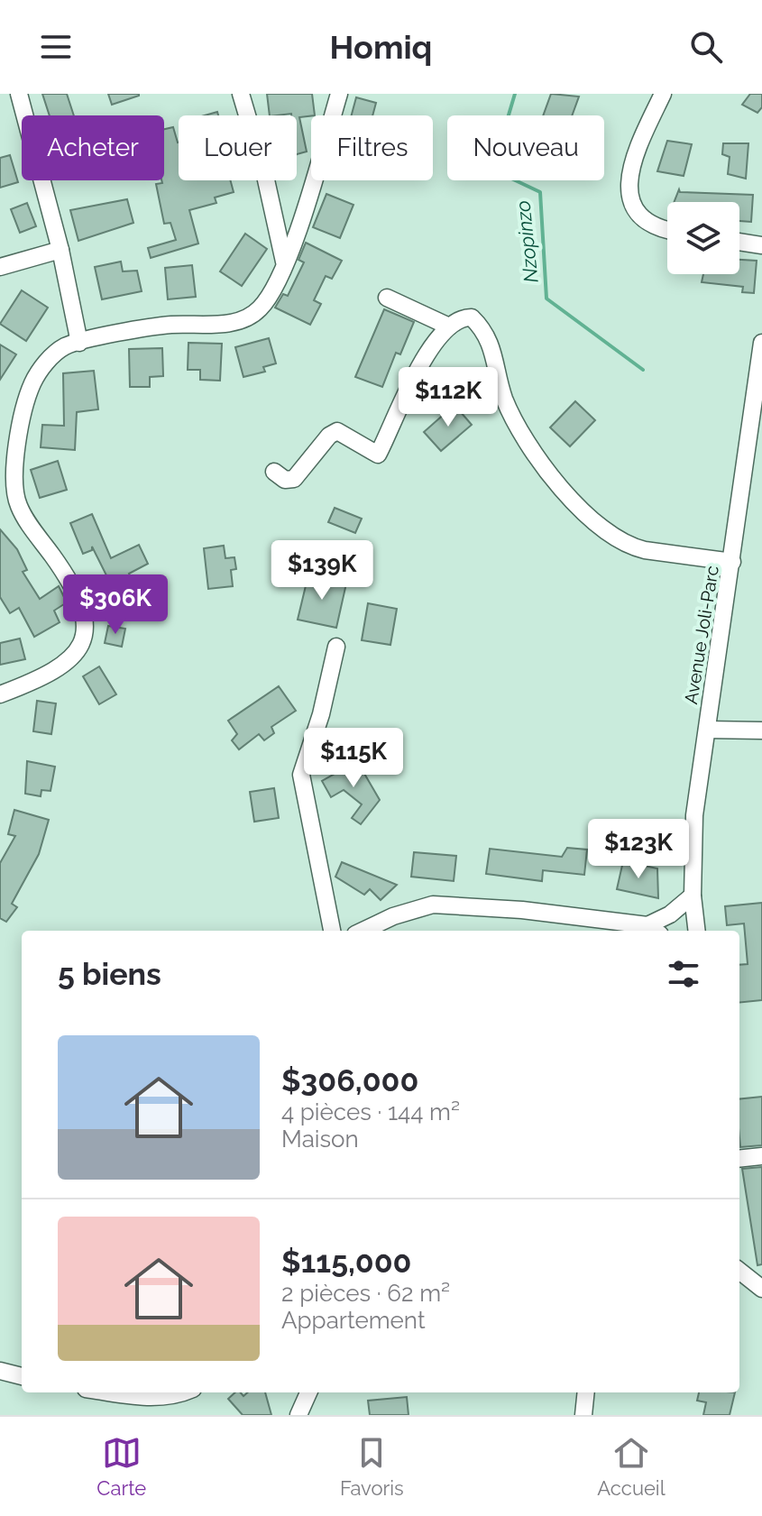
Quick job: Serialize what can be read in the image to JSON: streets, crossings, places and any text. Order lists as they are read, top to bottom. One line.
{"streets":{"street":["Avenue Joli-Parc"]},"water":["Nzopinzo"],"page":{"header":"Homiq","chip":["Acheter","Louer","Filtres","Nouveau"],"price":["$112K","$139K","$306K","$115K","$123K"],"heading":"5 biens","list":[{"name":"$306,000","note":"4 pièces · 144 m² · Maison"},{"name":"$115,000","note":"2 pièces · 62 m² · Appartement"}],"tabs":["Carte","Favoris","Accueil"]}}
